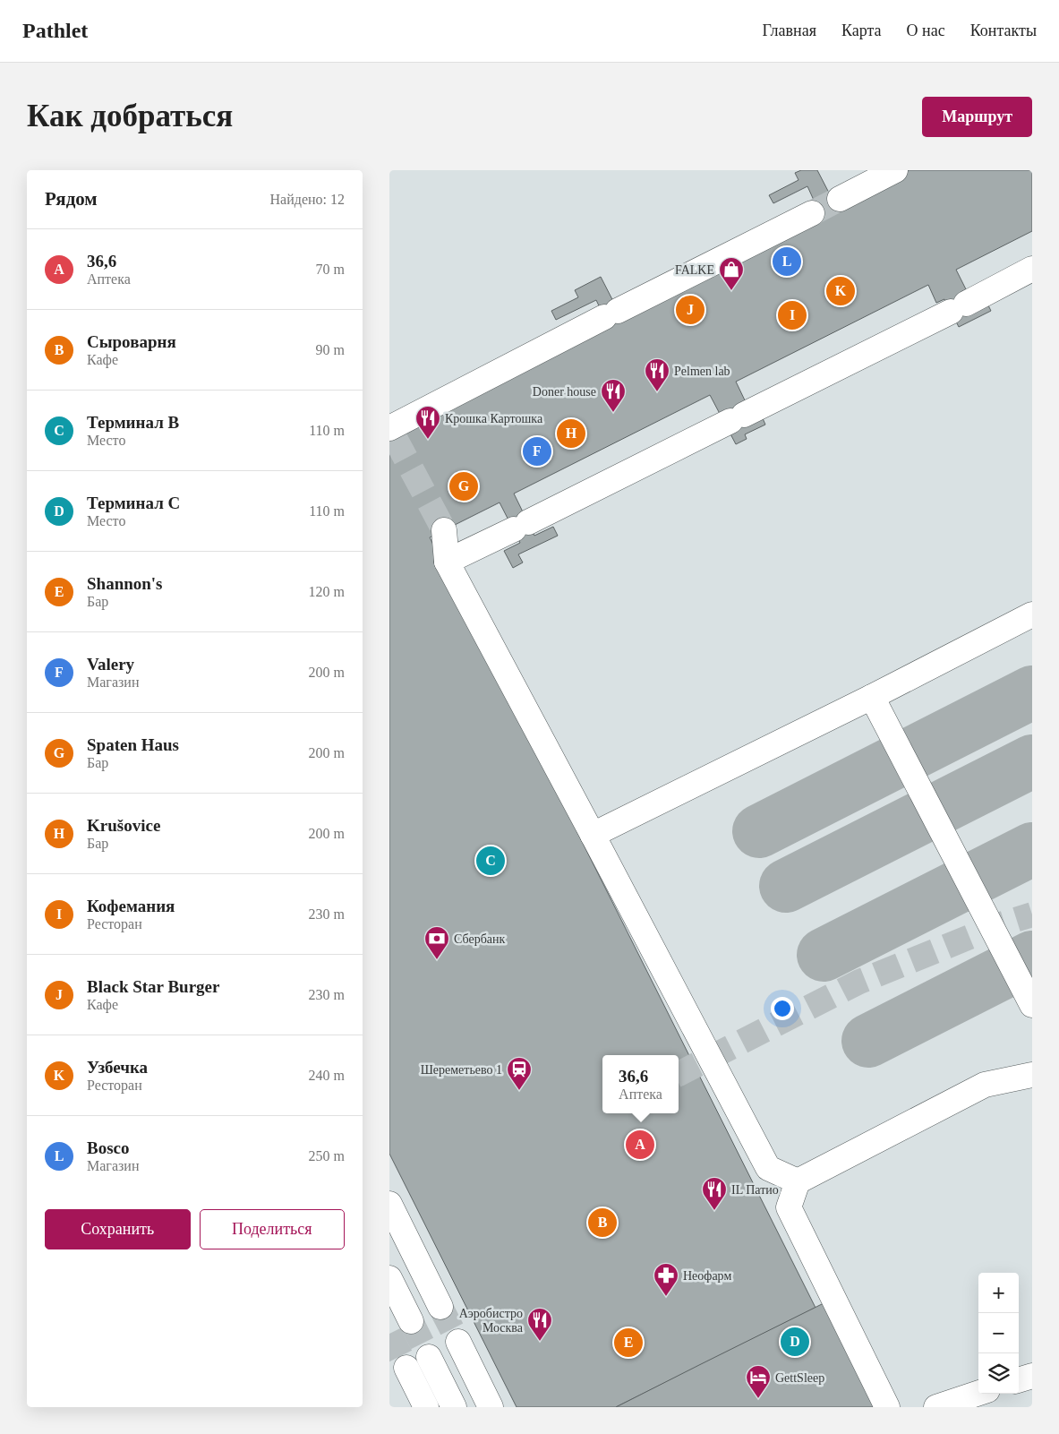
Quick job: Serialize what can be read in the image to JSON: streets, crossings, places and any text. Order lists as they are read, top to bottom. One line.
{"places":{"shop":["FALKE"],"restaurant":["Pelmen lab","Doner house","Крошка Картошка","IL Патио","Аэробистро Москва"],"bank":["Сбербанк"],"station":["Шереметьево 1"],"pharmacy":["Неофарм"],"hotel":["GettSleep"]},"page":{"header":"Pathlet","nav":["Главная","Карта","О нас","Контакты"],"buttons":["Маршрут",["Сохранить","Поделиться"]],"title":"Как добраться","heading":["Рядом","Найдено: 12"],"list":[{"mark":"A","name":"36,6","note":"Аптека","value":"70 m"},{"mark":"B","name":"Сыроварня","note":"Кафе","value":"90 m"},{"mark":"C","name":"Терминал B","note":"Место","value":"110 m"},{"mark":"D","name":"Терминал C","note":"Место","value":"110 m"},{"mark":"E","name":"Shannon's","note":"Бар","value":"120 m"},{"mark":"F","name":"Valery","note":"Магазин","value":"200 m"},{"mark":"G","name":"Spaten Haus","note":"Бар","value":"200 m"},{"mark":"H","name":"Krušovice","note":"Бар","value":"200 m"},{"mark":"I","name":"Кофемания","note":"Ресторан","value":"230 m"},{"mark":"J","name":"Black Star Burger","note":"Кафе","value":"230 m"},{"mark":"K","name":"Узбечка","note":"Ресторан","value":"240 m"},{"mark":"L","name":"Bosco","note":"Магазин","value":"250 m"}],"pins":["L","K","J","I","H","F","G","C","A","B","D","E"],"popup":["36,6","Аптека"],"map_buttons":["+","−"]}}
